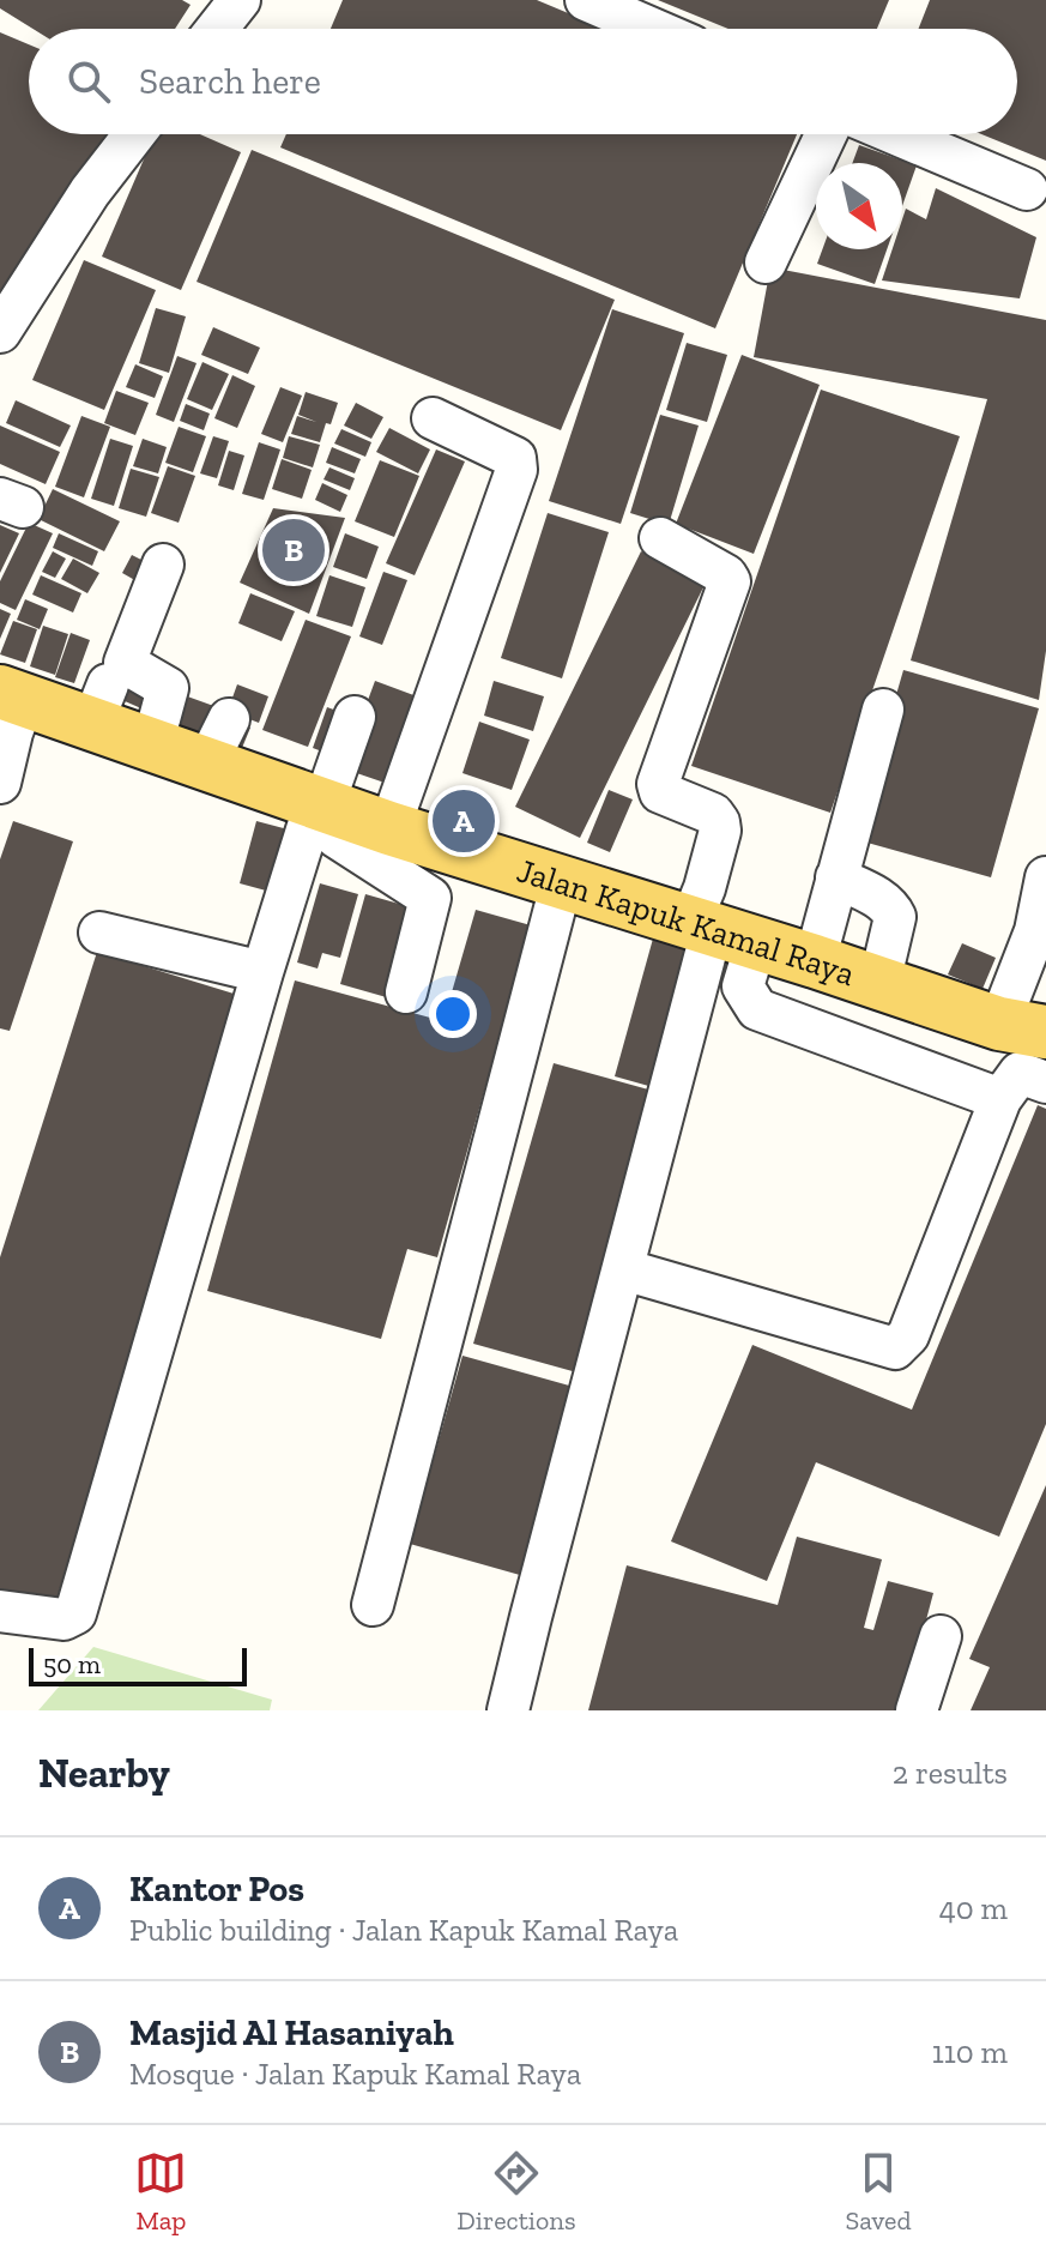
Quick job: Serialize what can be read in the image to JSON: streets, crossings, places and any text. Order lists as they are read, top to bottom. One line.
{"streets":{"main road":["Jalan Kapuk Kamal Raya"]},"scale_bar":"50 m","north":"bottom right","page":{"search":"Search here","pins":["B","A"],"scale":"50 m","heading":["Nearby","2 results"],"list":[{"mark":"A","name":"Kantor Pos","note":"Public building · Jalan Kapuk Kamal Raya","value":"40 m"},{"mark":"B","name":"Masjid Al Hasaniyah","note":"Mosque · Jalan Kapuk Kamal Raya","value":"110 m"}],"nav":["Map","Directions","Saved"]}}
